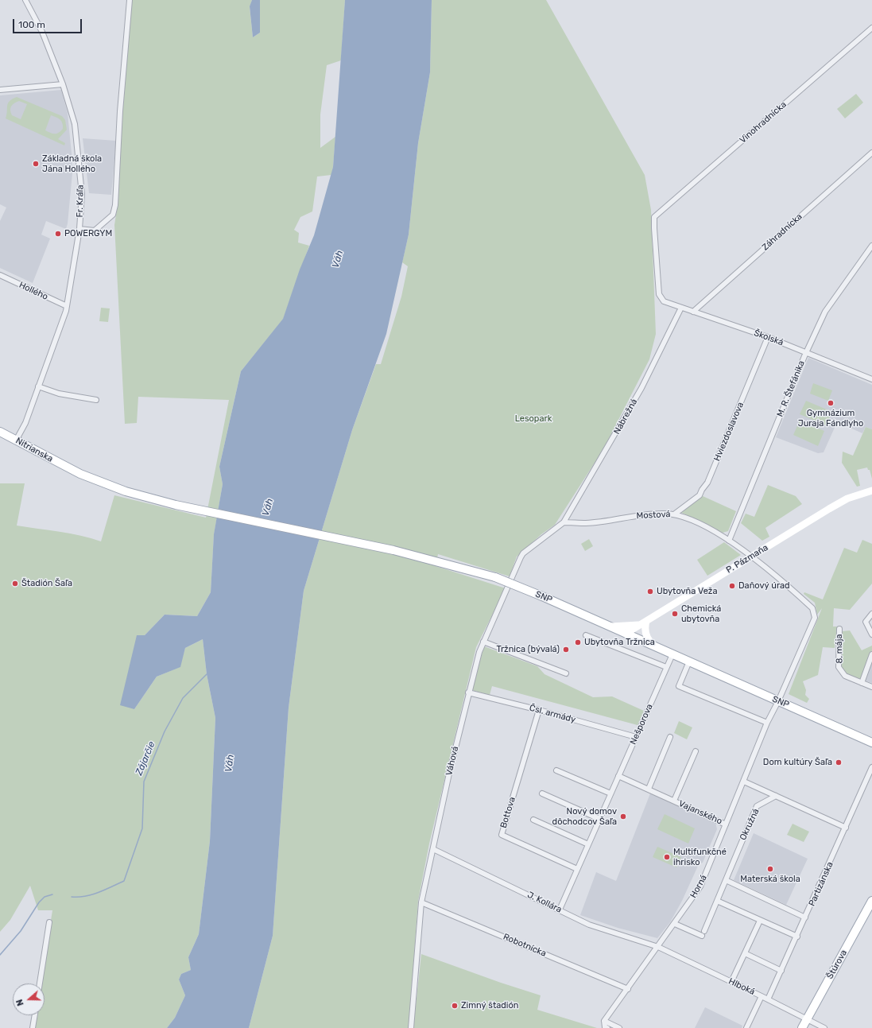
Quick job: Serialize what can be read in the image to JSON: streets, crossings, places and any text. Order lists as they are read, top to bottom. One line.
{"streets":{"main road":["Nitrianska","P. Pázmaňa","SNP","Štúrova"],"street":["Vinohradnícka","Fr. Kráľa","Záhradnícka","Hollého","Školská","M. R. Štefánika","Nábrežná","Hviezdoslavova","Mostová","8. mája","Čsl. armády","Nešporova","Váhová","Bottova","Vajanského","Okružná","Partizánska","Horná","J. Kollára","Robotnícka","Hlboká"]},"crossings":[["Vinohradnícka","Školská"],["Fr. Kráľa","Hollého"],["Fr. Kráľa","Nitrianska"],["Záhradnícka","Školská"],["Školská","M. R. Štefánika"],["Školská","Nábrežná"],["Školská","Hviezdoslavova"],["M. R. Štefánika","Mostová"],["Nábrežná","Mostová"],["Nábrežná","Váhová"],["Hviezdoslavova","Mostová"],["Nitrianska","SNP"],["Mostová","P. Pázmaňa"],["Mostová","Váhová"],["Mostová","Horná"],["P. Pázmaňa","SNP"],["SNP","Nešporova"],["SNP","Horná"],["Čsl. armády","Nešporova"],["Čsl. armády","Váhová"],["Čsl. armády","Bottova"],["Nešporova","Bottova"],["Nešporova","Vajanského"],["Nešporova","J. Kollára"],["Váhová","J. Kollára"],["Váhová","Robotnícka"],["Vajanského","Horná"],["Partizánska","Hlboká"],["Horná","J. Kollára"],["Horná","Robotnícka"],["Horná","Hlboká"],["J. Kollára","Hlboká"],["Štúrova","Hlboká"]],"water":["Váh","Zájarčie"],"parks":["Lesopark"],"places":["Základná škola Jána Hollého","POWERGYM","Gymnázium Juraja Fándlyho","Štadión Šaľa","Daňový úrad","Ubytovňa Veža","Chemická ubytovňa","Ubytovňa Tržnica","Tržnica (bývalá)","Dom kultúry Šaľa","Nový domov dôchodcov Šaľa","Multifunkčné ihrisko","Materská škola","Zimný štadión"],"scale_bar":"100 m","north":"left"}
